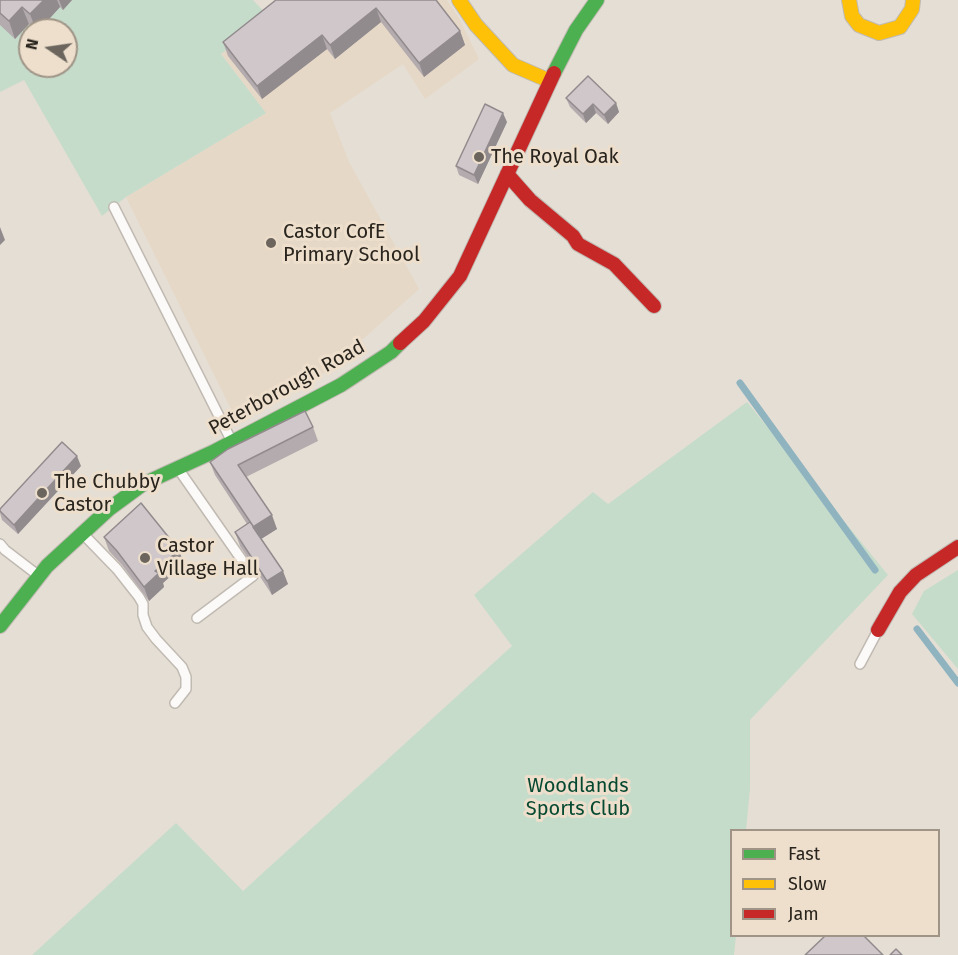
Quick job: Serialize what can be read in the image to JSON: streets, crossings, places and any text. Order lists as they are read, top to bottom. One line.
{"streets":{"street":["Peterborough Road"]},"parks":["Woodlands Sports Club"],"places":["The Royal Oak","Castor CofE Primary School","The Chubby Castor","Castor Village Hall"],"legend":["Fast","Slow","Jam"],"north":"left"}
